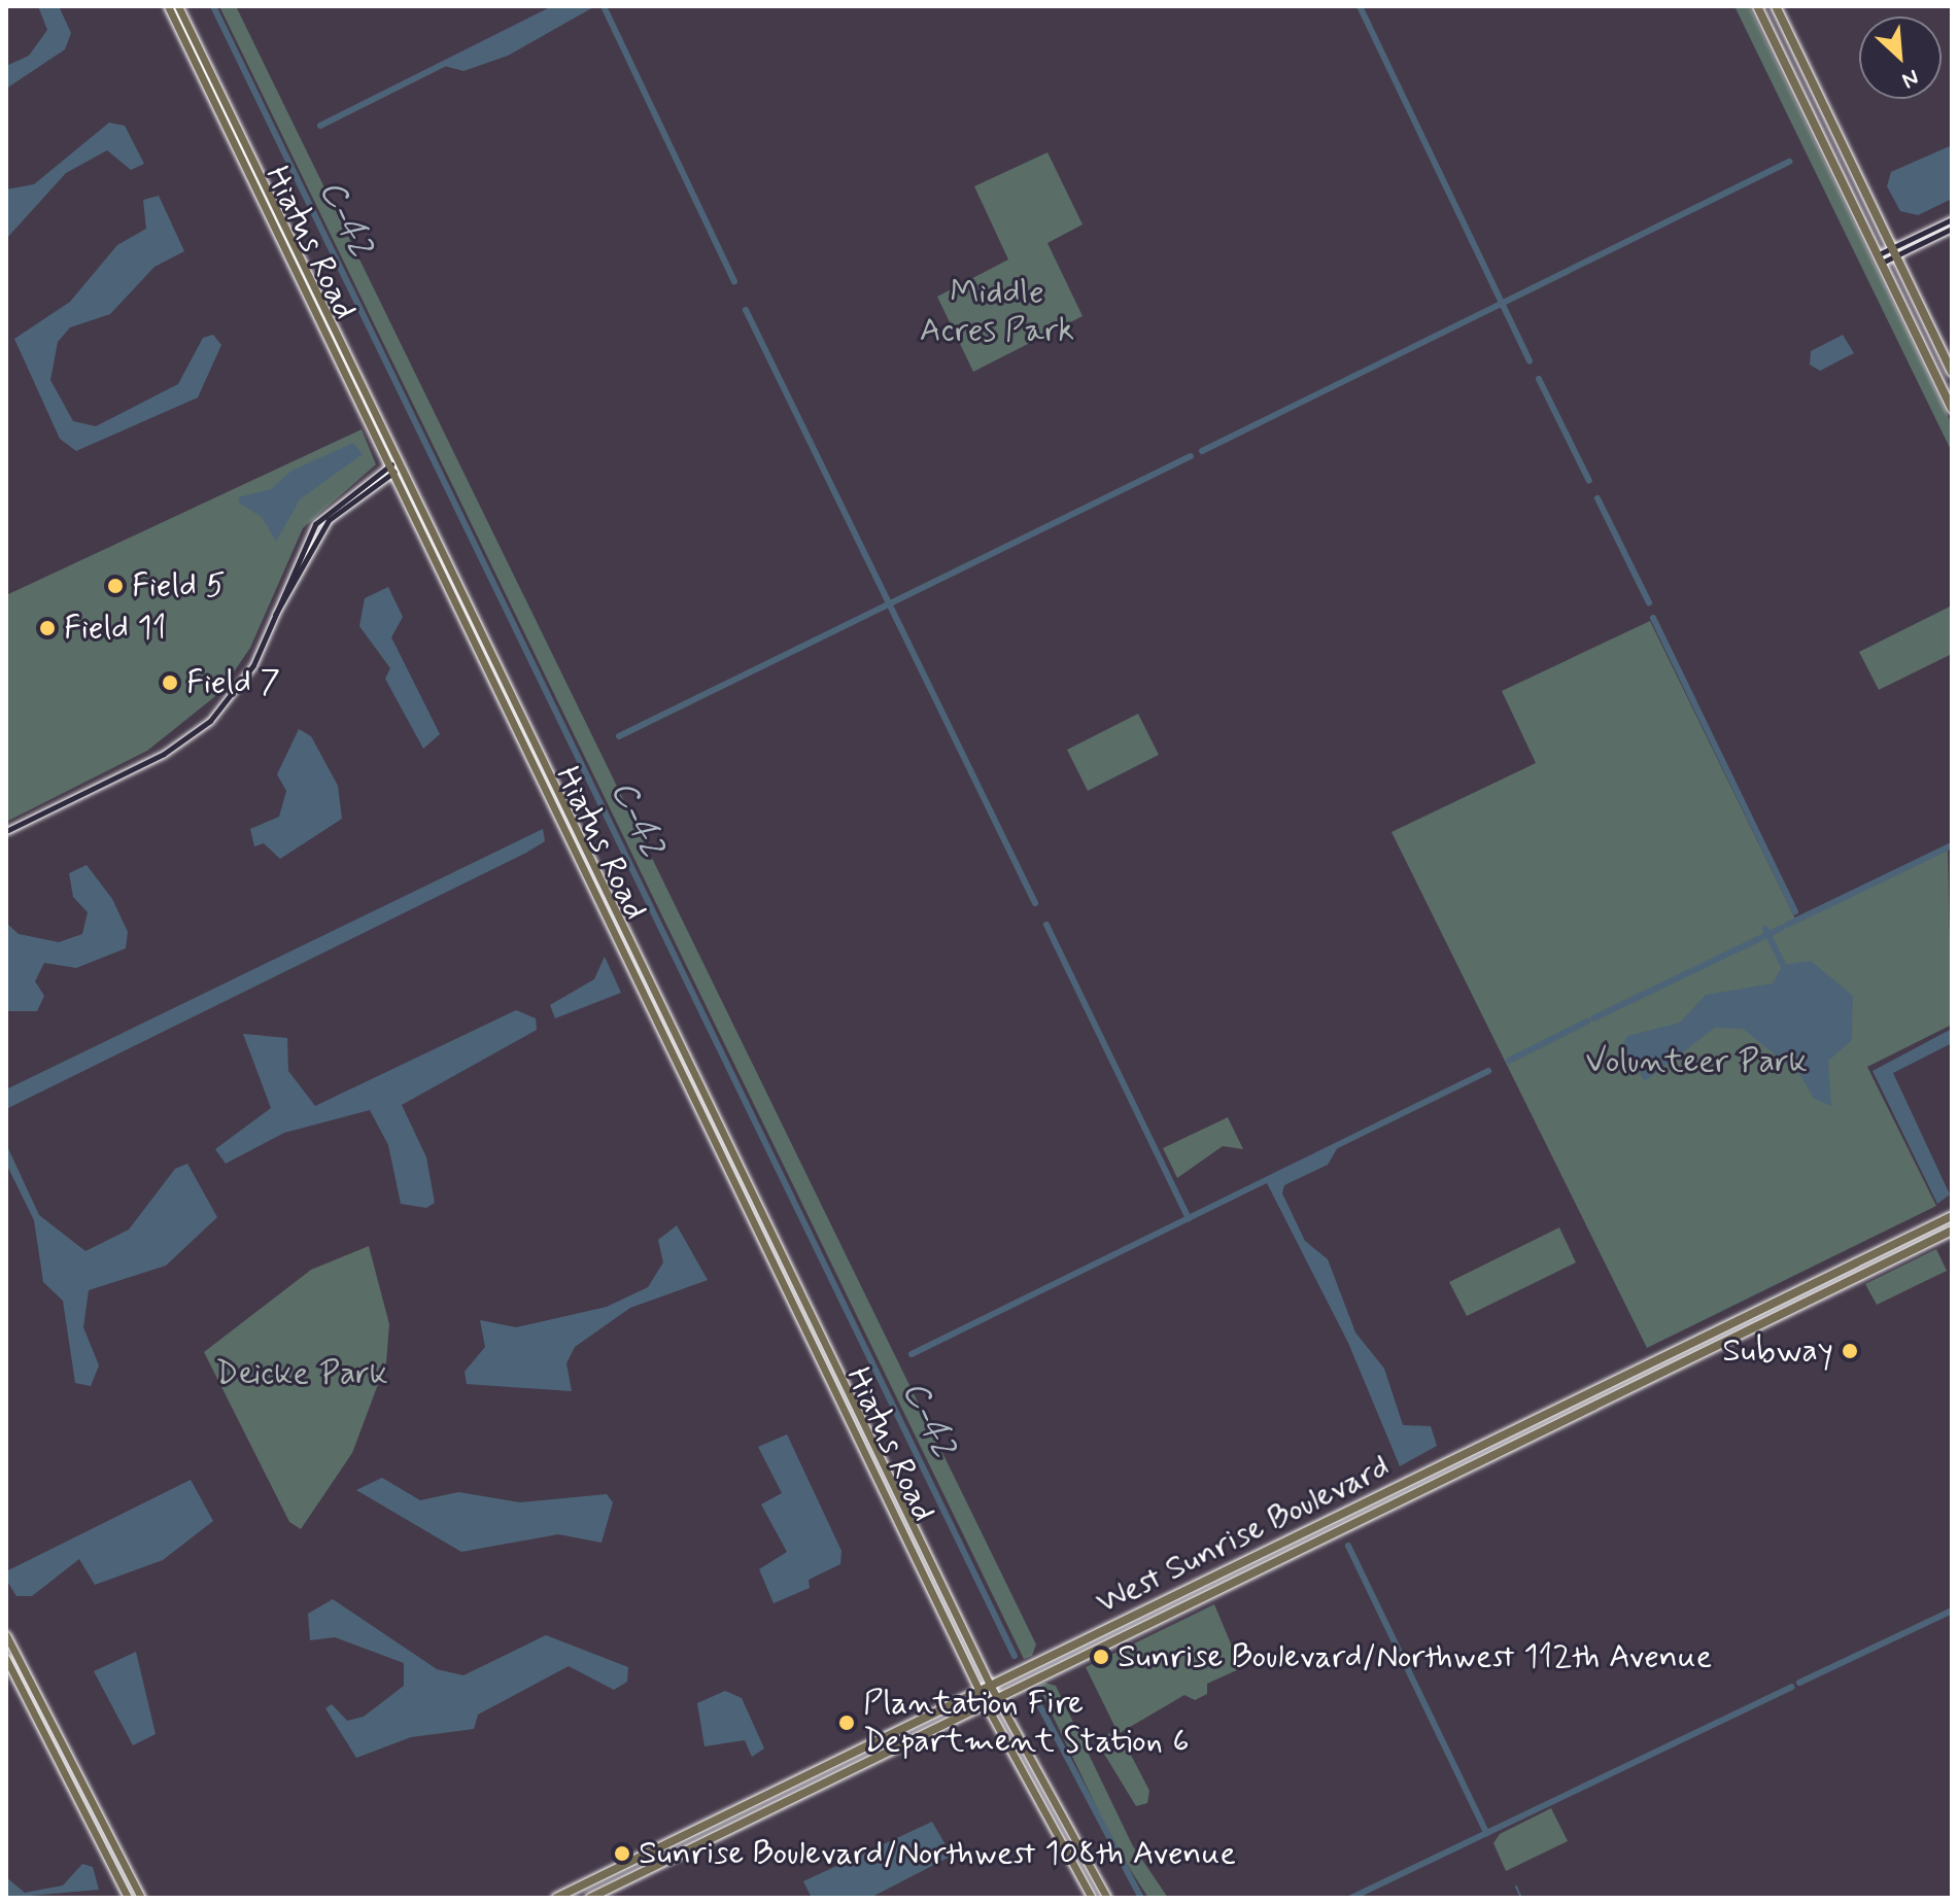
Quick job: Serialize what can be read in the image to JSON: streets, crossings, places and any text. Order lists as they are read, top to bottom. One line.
{"streets":{"highway":["West Sunrise Boulevard"],"main road":["Hiatus Road"]},"crossings":[["Hiatus Road","West Sunrise Boulevard"]],"water":["C-42"],"parks":["Middle Acres Park","Volunteer Park","Deicke Park"],"places":["Field 5","Field 11","Field 7","Subway","Sunrise Boulevard/Northwest 112th Avenue","Plantation Fire Department Station 6","Sunrise Boulevard/Northwest 108th Avenue"],"north":"bottom right"}
